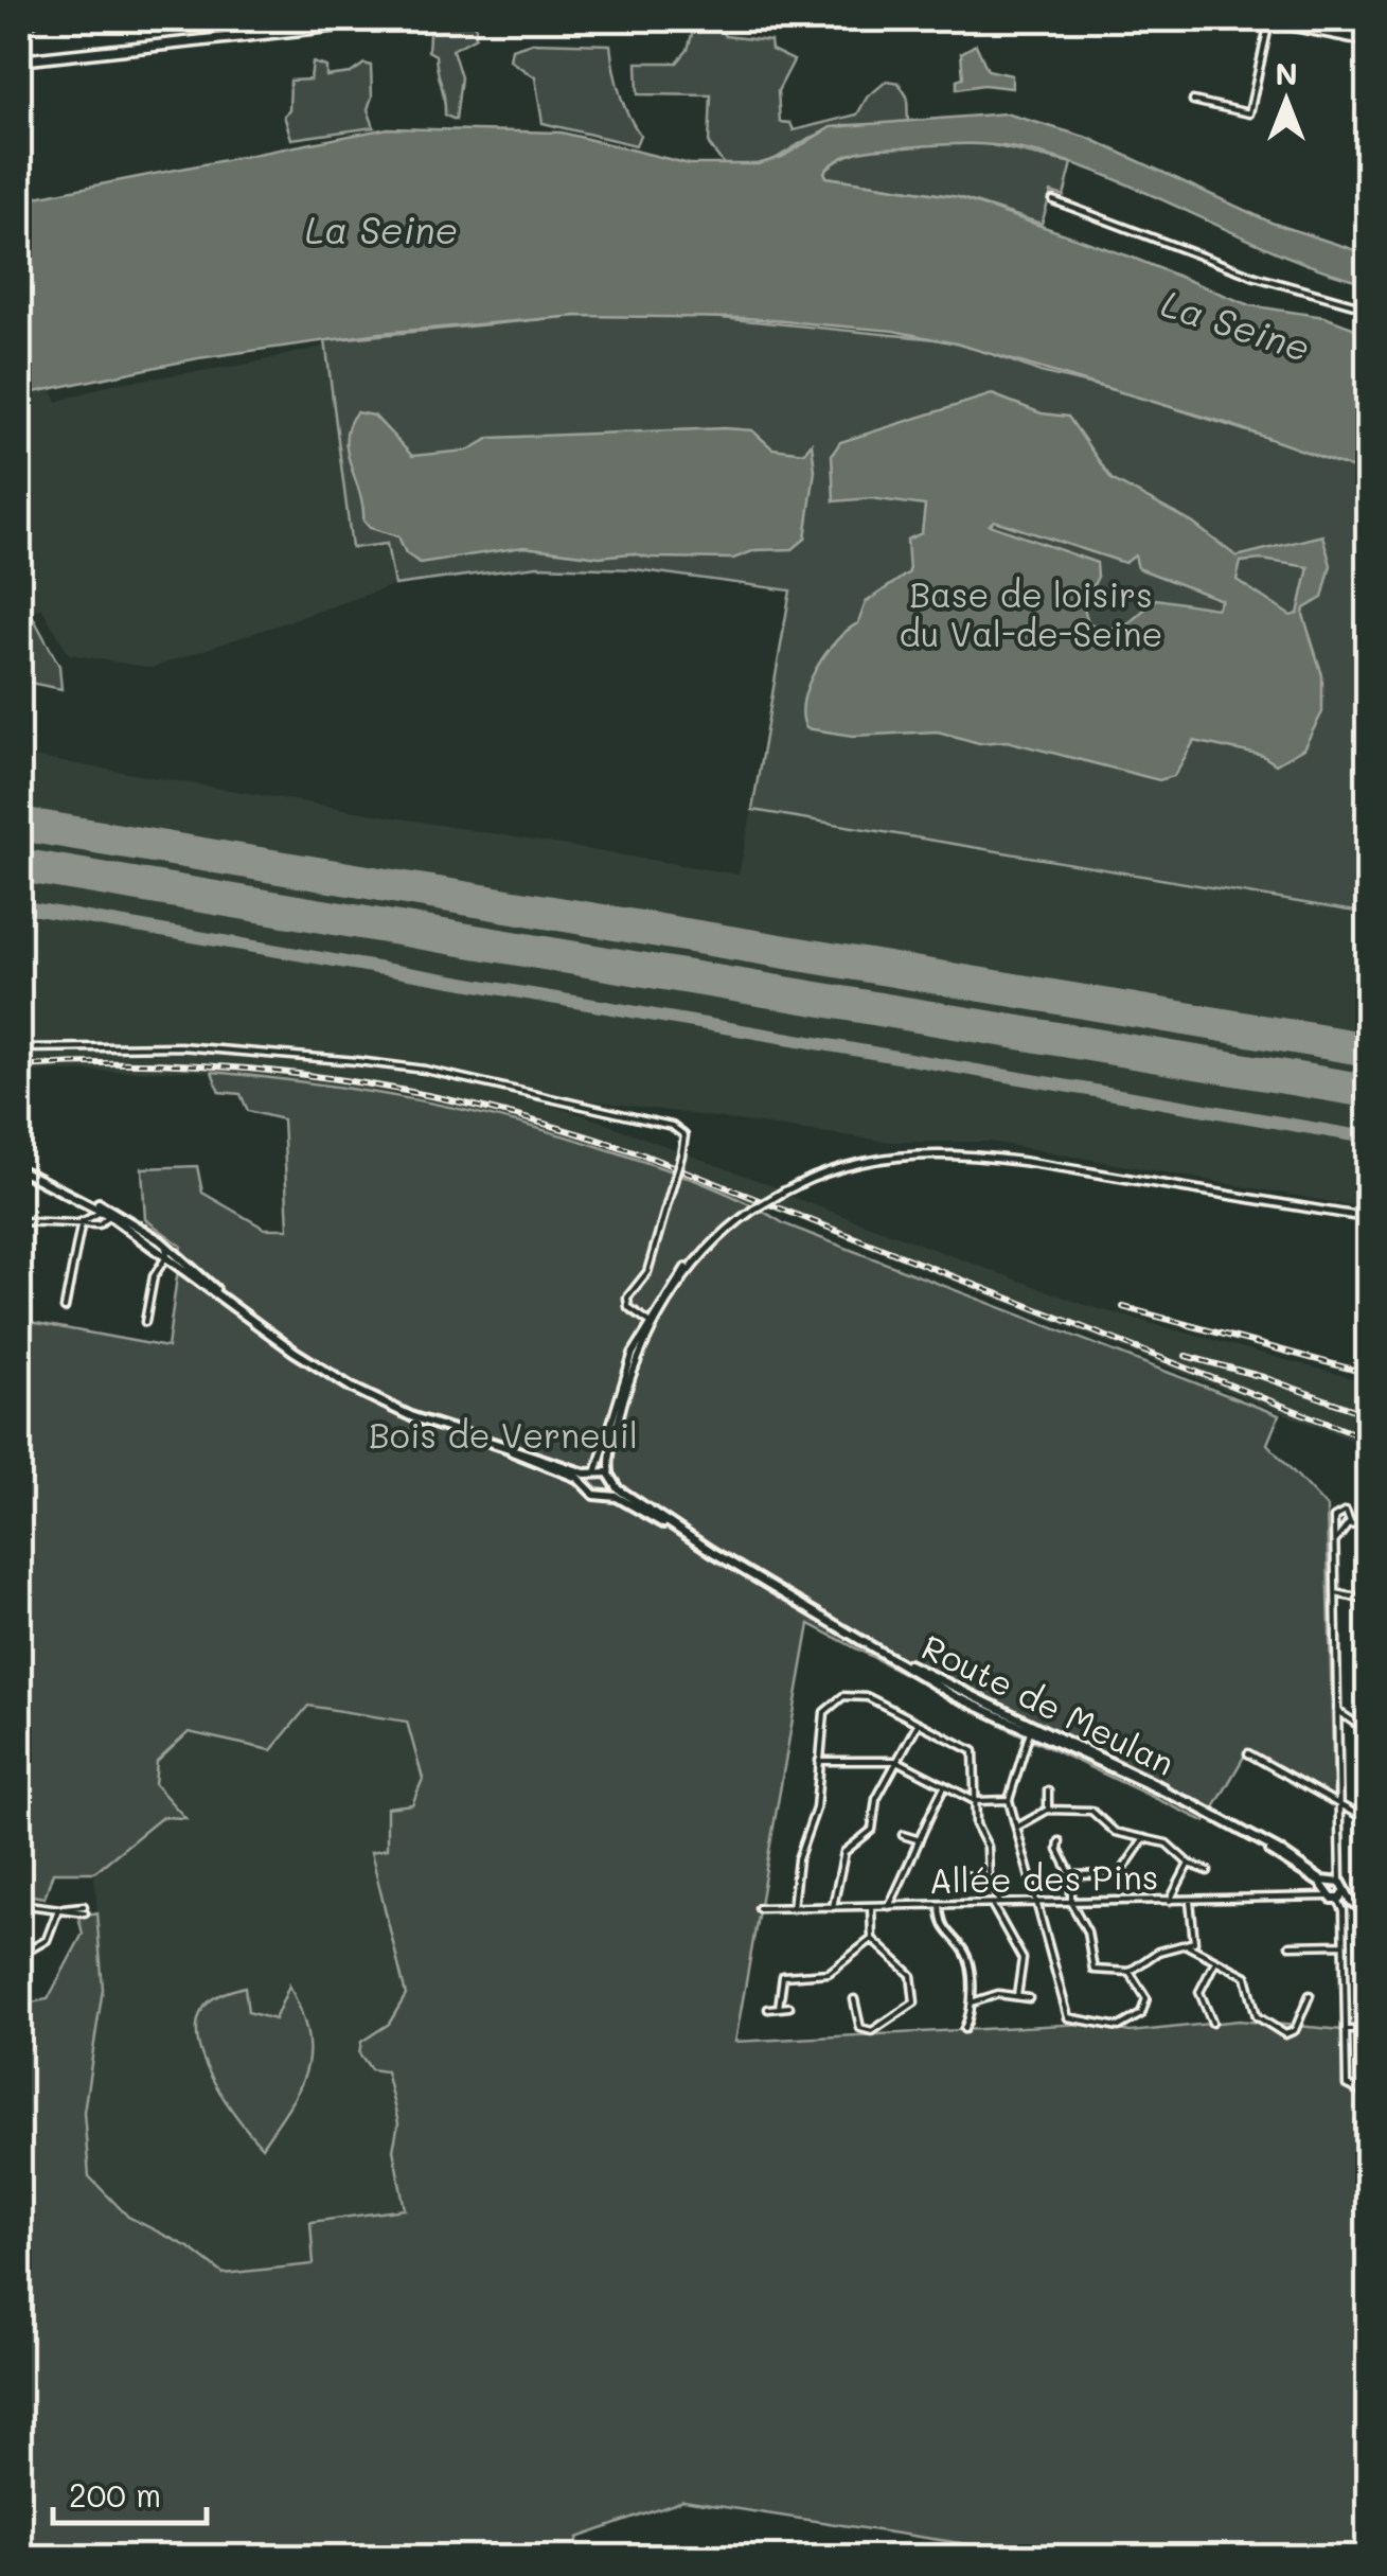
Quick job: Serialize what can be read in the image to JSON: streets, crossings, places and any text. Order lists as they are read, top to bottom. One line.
{"streets":{"main road":["Route de Meulan"],"street":["Allée des Pins"]},"crossings":[["Route de Meulan","Allée des Pins"]],"water":["La Seine"],"parks":["Base de loisirs du Val-de-Seine","Bois de Verneuil"],"scale_bar":"200 m","north":"top"}
